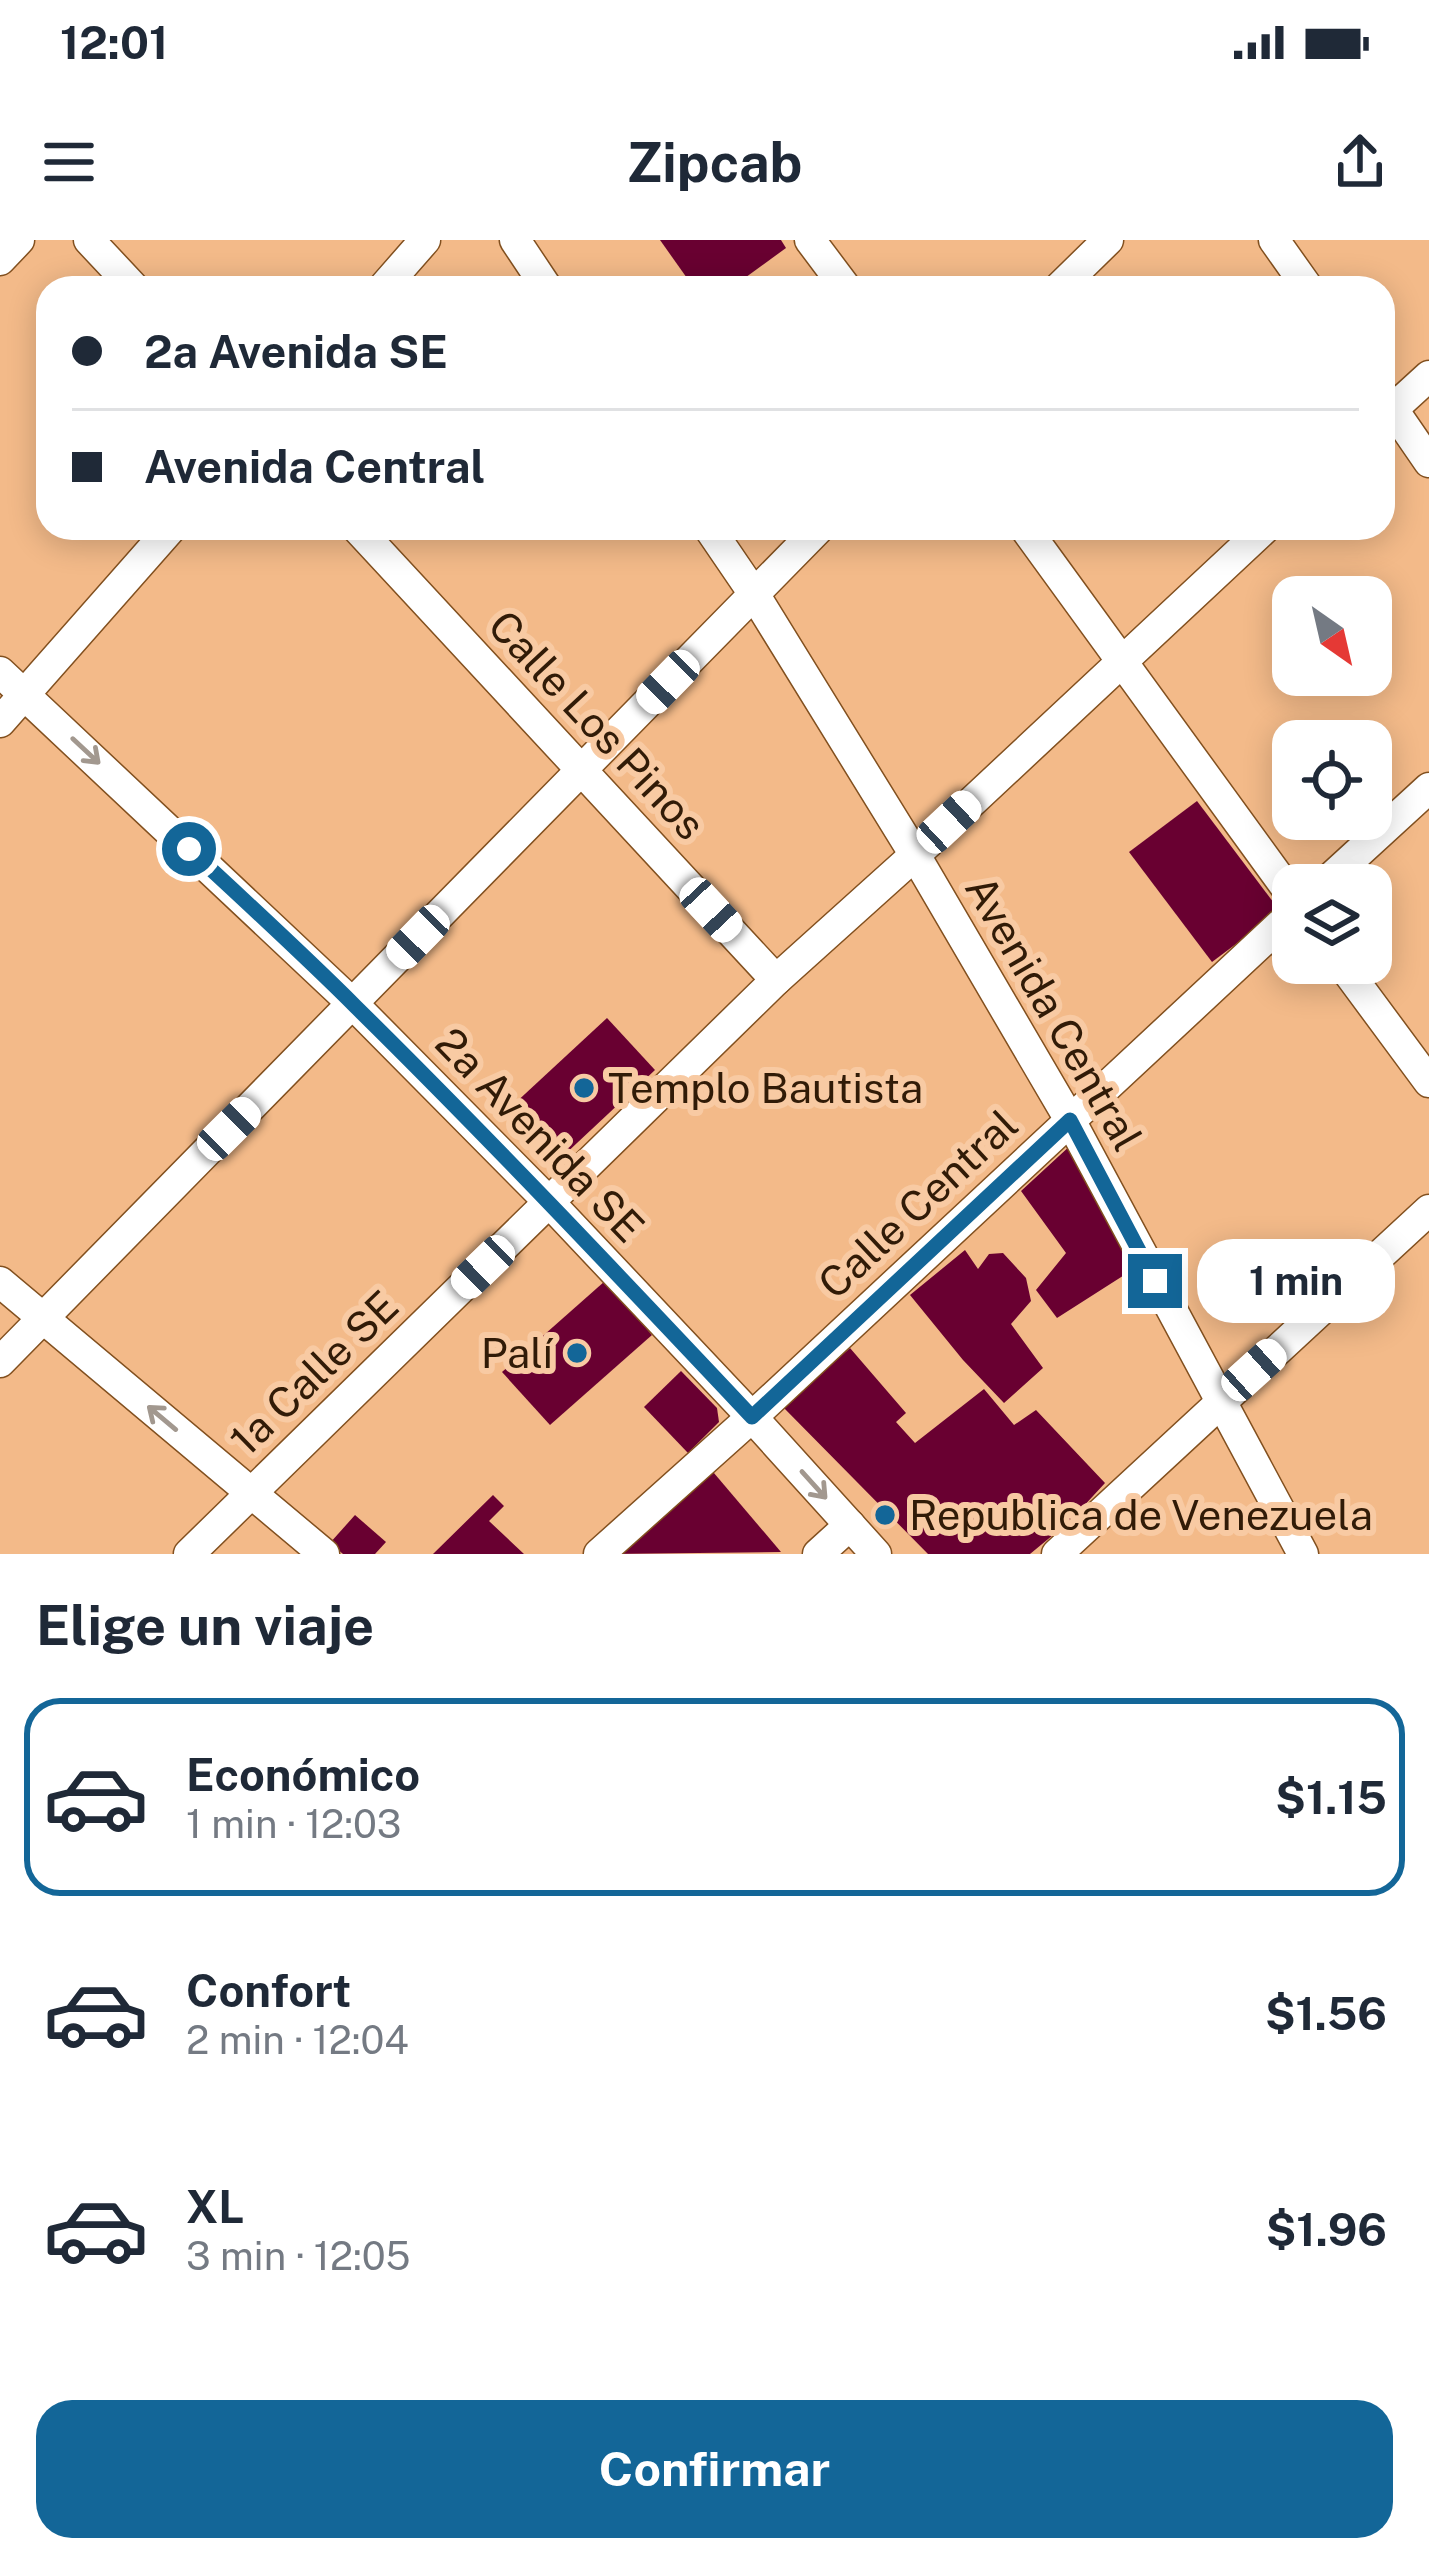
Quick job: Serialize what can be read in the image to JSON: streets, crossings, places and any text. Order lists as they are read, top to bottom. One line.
{"streets":{"street":["Calle Los Pinos","Avenida Central","2a Avenida SE","Calle Central","1a Calle SE"]},"crossings":[["Calle Los Pinos","1a Calle SE"],["Avenida Central","Calle Central"],["Avenida Central","1a Calle SE"],["2a Avenida SE","Calle Central"],["2a Avenida SE","1a Calle SE"]],"one_way":["2a Avenida SE"],"places":["Templo Bautista","Palí","Republica de Venezuela"],"north":"bottom right","page":{"status":"12:01","header":"Zipcab","banner":["2a Avenida SE","Avenida Central"],"bubble":"1 min","heading":"Elige un viaje","list":[{"name":"Económico","note":"1 min · 12:03","value":"$1.15"},{"name":"Confort","note":"2 min · 12:04","value":"$1.56"},{"name":"XL","note":"3 min · 12:05","value":"$1.96"}],"buttons":"Confirmar"}}
